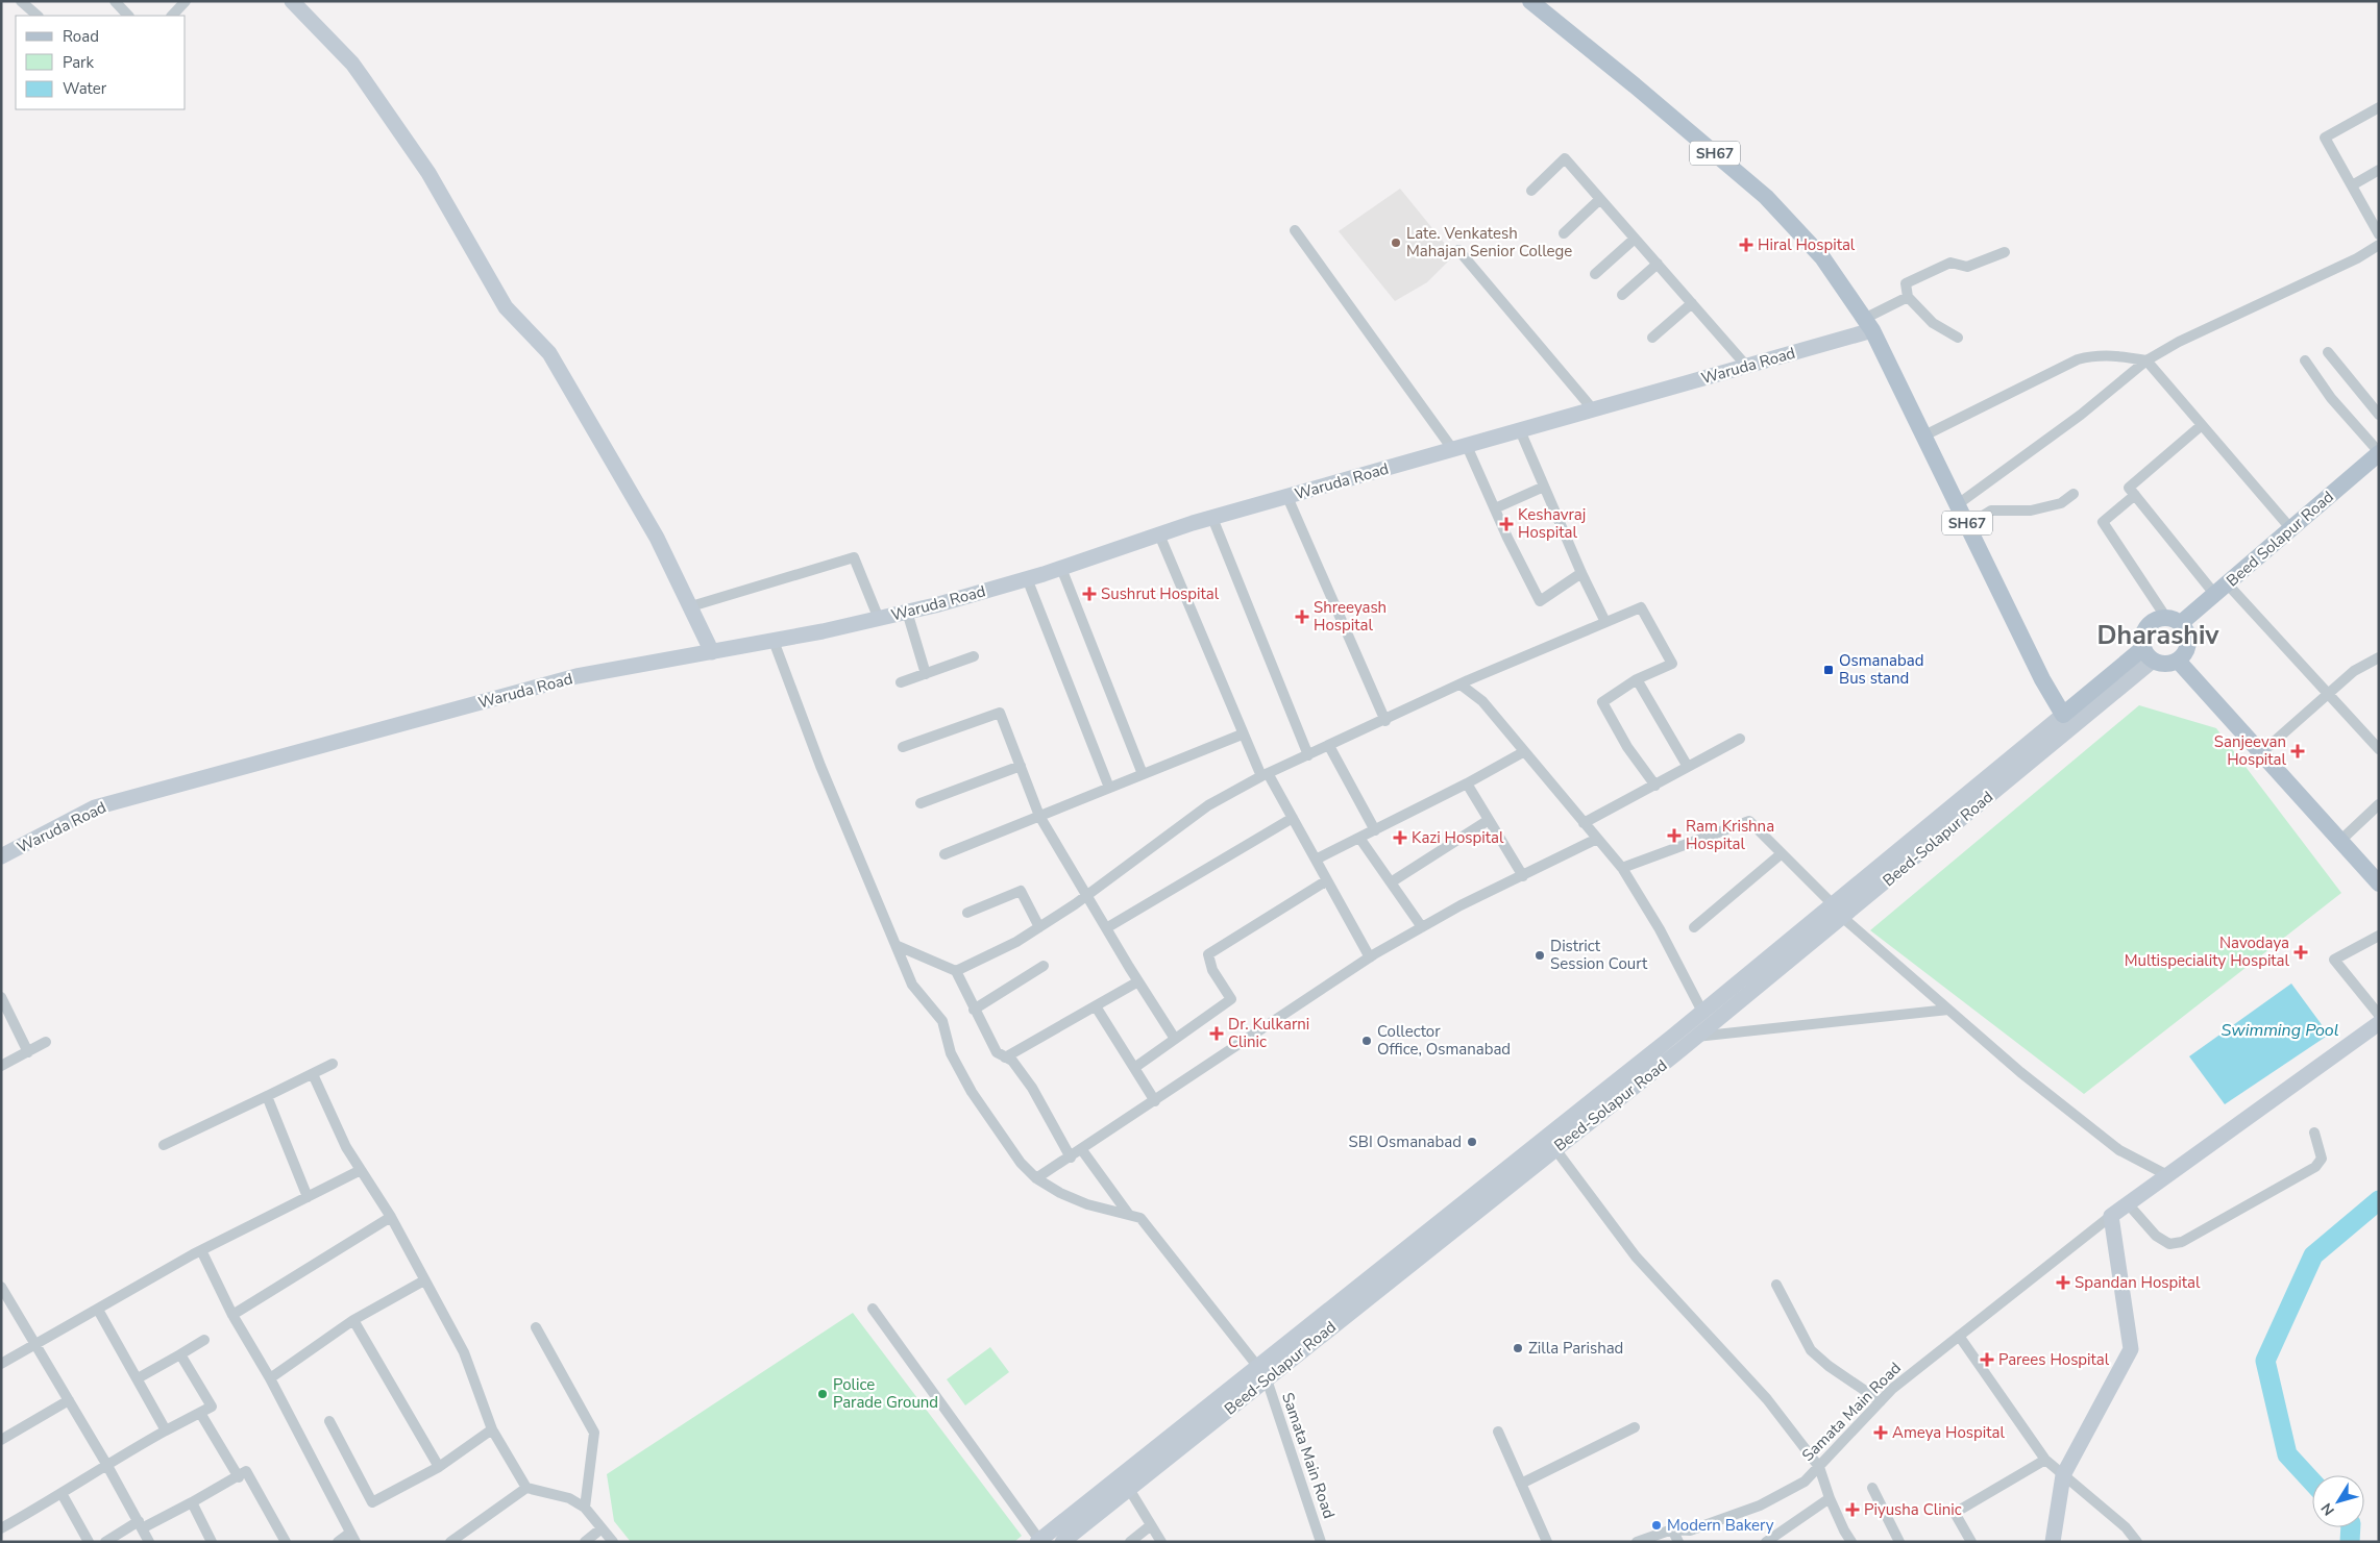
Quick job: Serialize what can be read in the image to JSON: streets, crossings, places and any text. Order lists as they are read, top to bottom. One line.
{"streets":{"main road":["SH67","Beed Solapur Road"],"street":["Waruda Road","Beed-Solapur Road","Samata Main Road"]},"crossings":[["SH67","Waruda Road"],["SH67","Beed-Solapur Road"],["Beed Solapur Road","Beed-Solapur Road"],["Beed-Solapur Road","Samata Main Road"]],"districts":["Dharashiv"],"water":["Swimming Pool"],"places":{"other":["Late. Venkatesh Mahajan Senior College","District Session Court","Collector Office, Osmanabad","SBI Osmanabad","Zilla Parishad","Police Parade Ground","Modern Bakery"],"health":["Hiral Hospital","Keshavraj Hospital","Sushrut Hospital","Shreeyash Hospital","Sanjeevan Hospital","Ram Krishna Hospital","Kazi Hospital","Navodaya Multispeciality Hospital","Dr. Kulkarni Clinic","Spandan Hospital","Parees Hospital","Ameya Hospital","Piyusha Clinic"],"transit":["Osmanabad Bus stand"]},"legend":["Road","Park","Water"],"north":"bottom left"}
